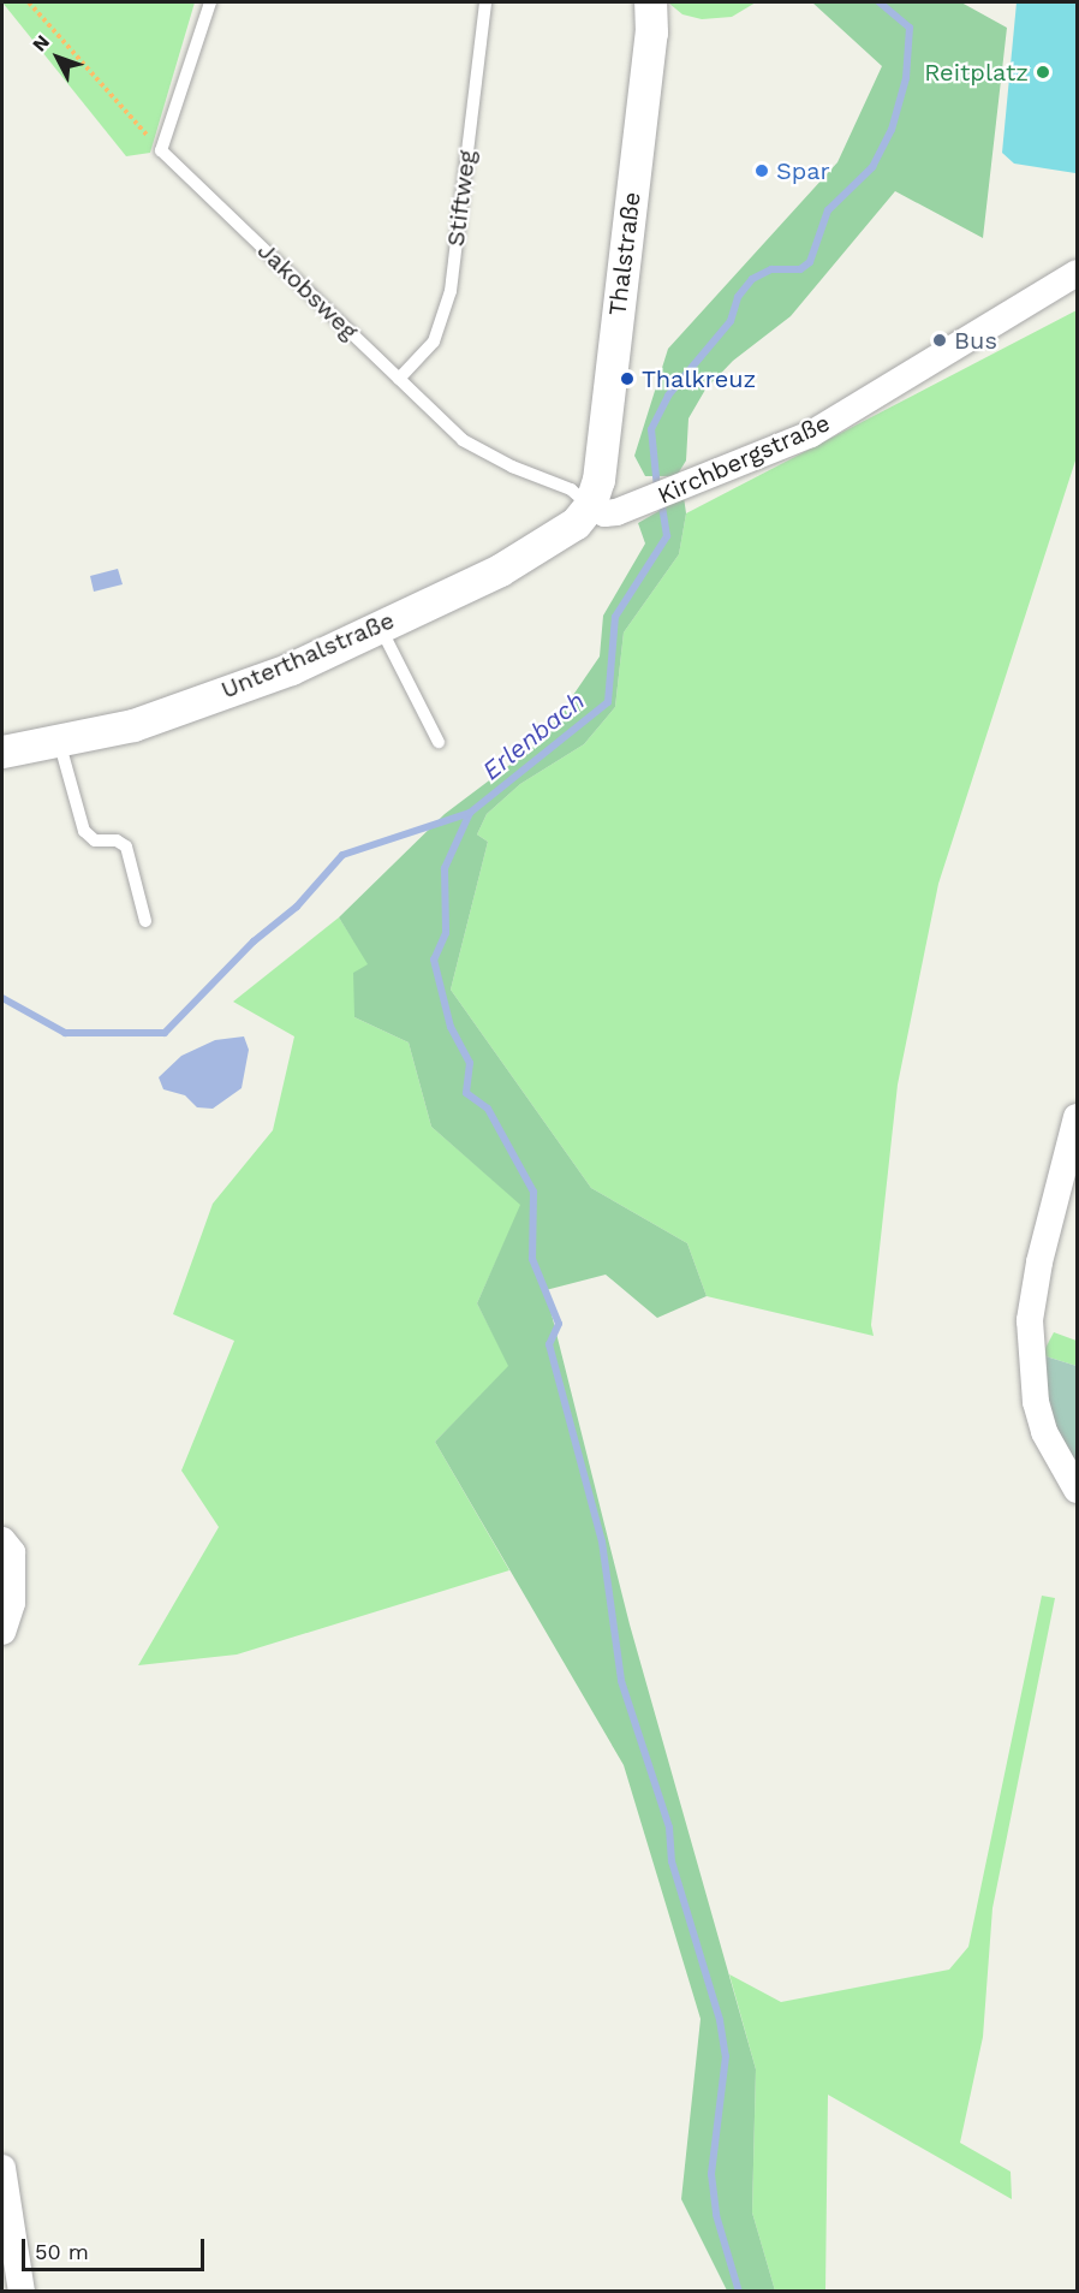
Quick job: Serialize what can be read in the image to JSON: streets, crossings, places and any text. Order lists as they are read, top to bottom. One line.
{"streets":{"street":["Thalstraße","Kirchbergstraße","Unterthalstraße"],"lane":["Stiftweg","Jakobsweg"]},"crossings":[["Stiftweg","Jakobsweg"],["Thalstraße","Jakobsweg"],["Thalstraße","Kirchbergstraße"],["Thalstraße","Unterthalstraße"],["Jakobsweg","Kirchbergstraße"],["Jakobsweg","Unterthalstraße"],["Kirchbergstraße","Unterthalstraße"]],"water":["Erlenbach"],"places":["Reitplatz","Spar","Bus","Thalkreuz"],"scale_bar":"50 m","north":"top left"}
